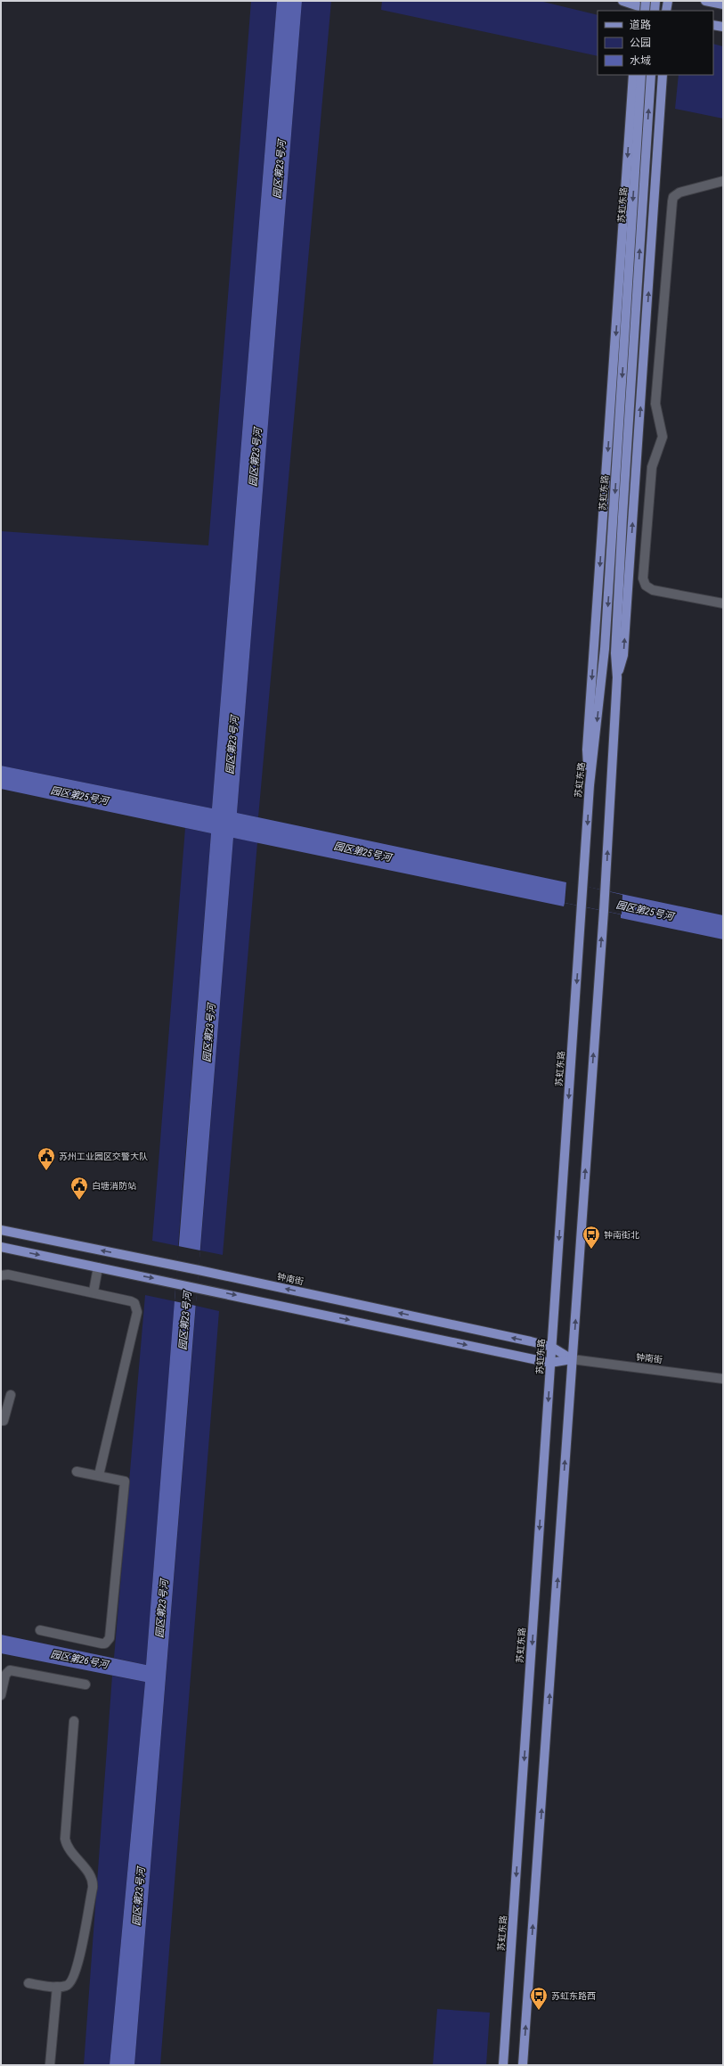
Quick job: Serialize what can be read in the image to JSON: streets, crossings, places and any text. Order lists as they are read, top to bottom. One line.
{"streets":{"main road":["苏虹东路","钟南街"]},"crossings":[["苏虹东路","钟南街"]],"water":["园区第23号河","园区第25号河","园区第26号河"],"places":{"public building":["苏州工业园区交警大队","白塘消防站"],"bus stop":["钟南街北","苏虹东路西"]},"legend":["道路","公园","水域"]}
